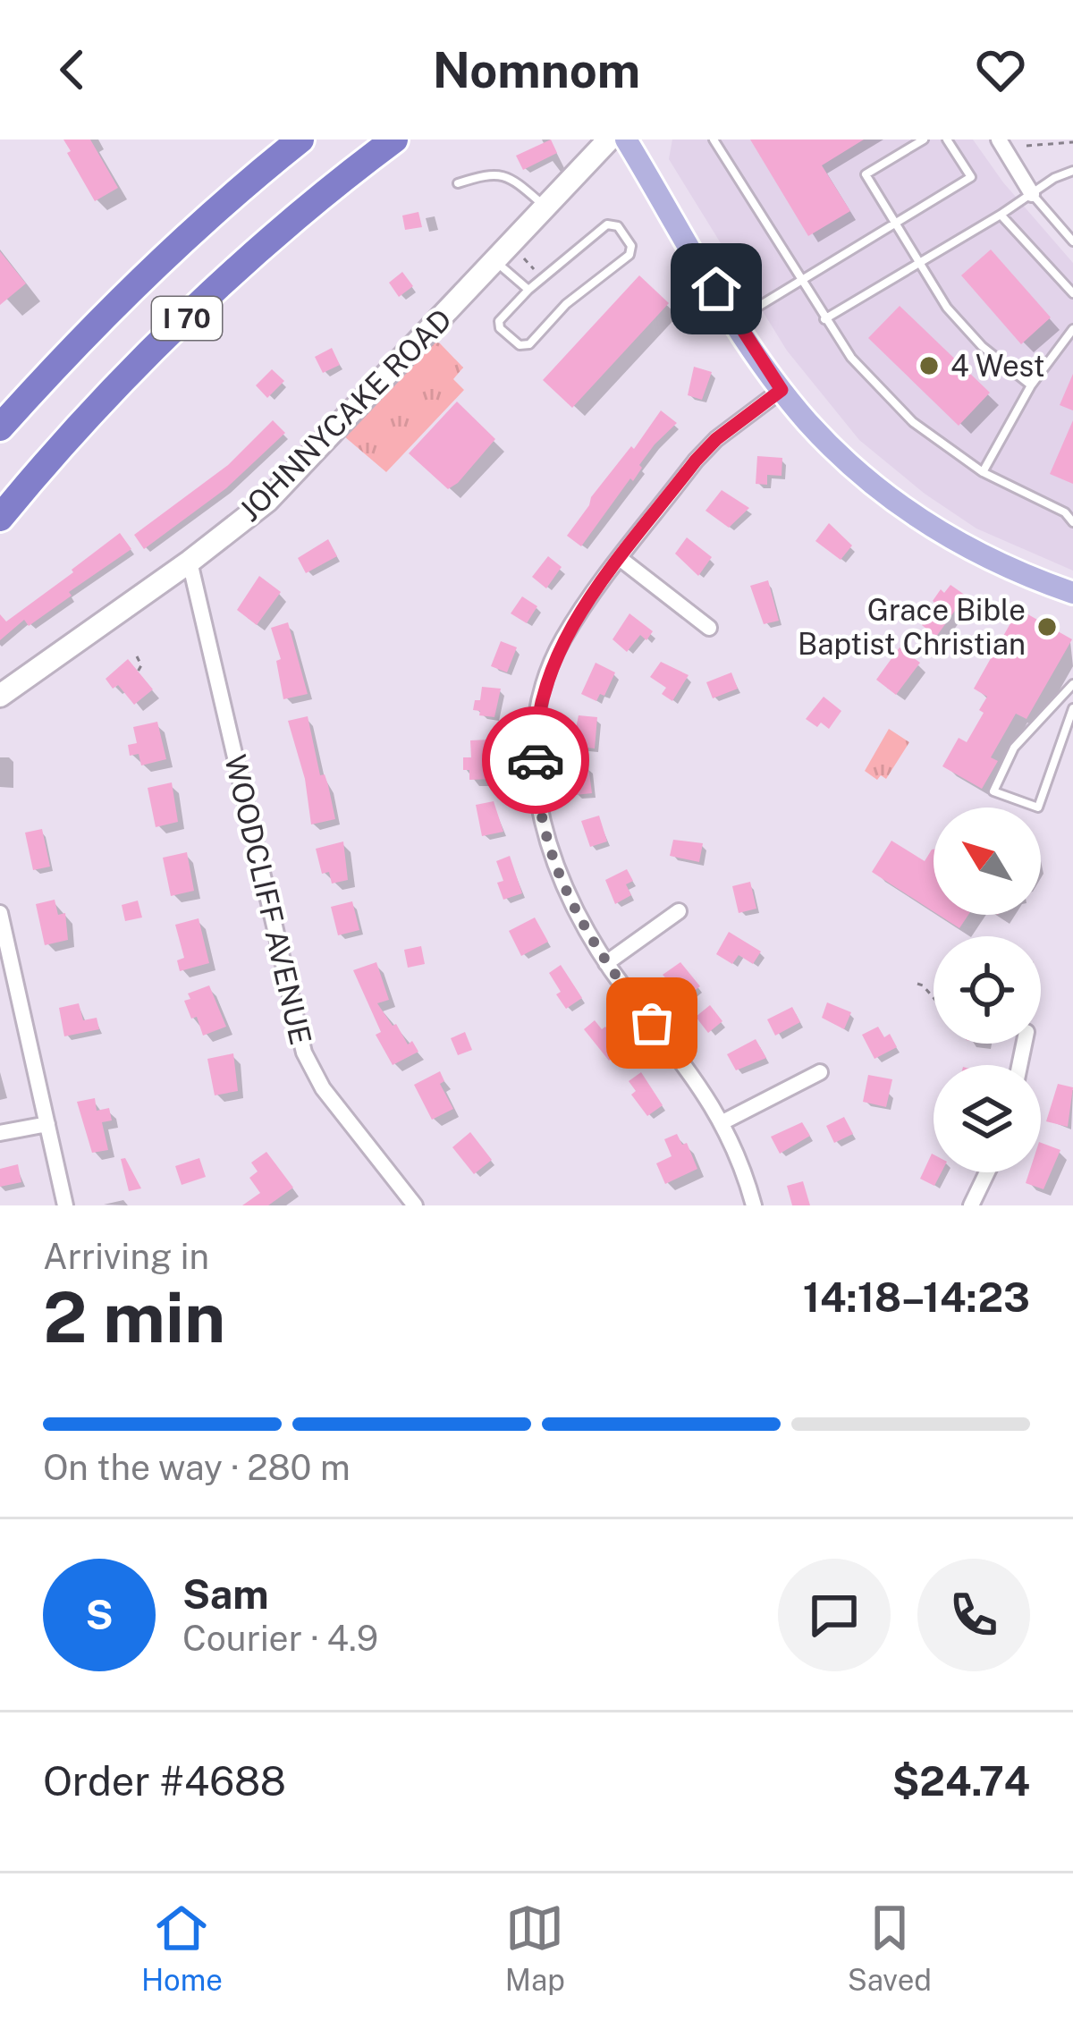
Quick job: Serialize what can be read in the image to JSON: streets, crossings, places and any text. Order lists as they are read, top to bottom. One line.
{"streets":{"highway":["I 70"],"street":["JOHNNYCAKE ROAD","WOODCLIFF AVENUE"]},"crossings":[["JOHNNYCAKE ROAD","WOODCLIFF AVENUE"]],"places":["4 West","Grace Bible Baptist Christian"],"north":"top left","page":{"header":"Nomnom","heading":["2 min","Arriving in","14:18–14:23"],"panel":["Sam","Courier · 4.9","Order #4688","$24.74"],"bar":"On the way · 280 m","round":"S","tabs":["Home","Map","Saved"]}}
